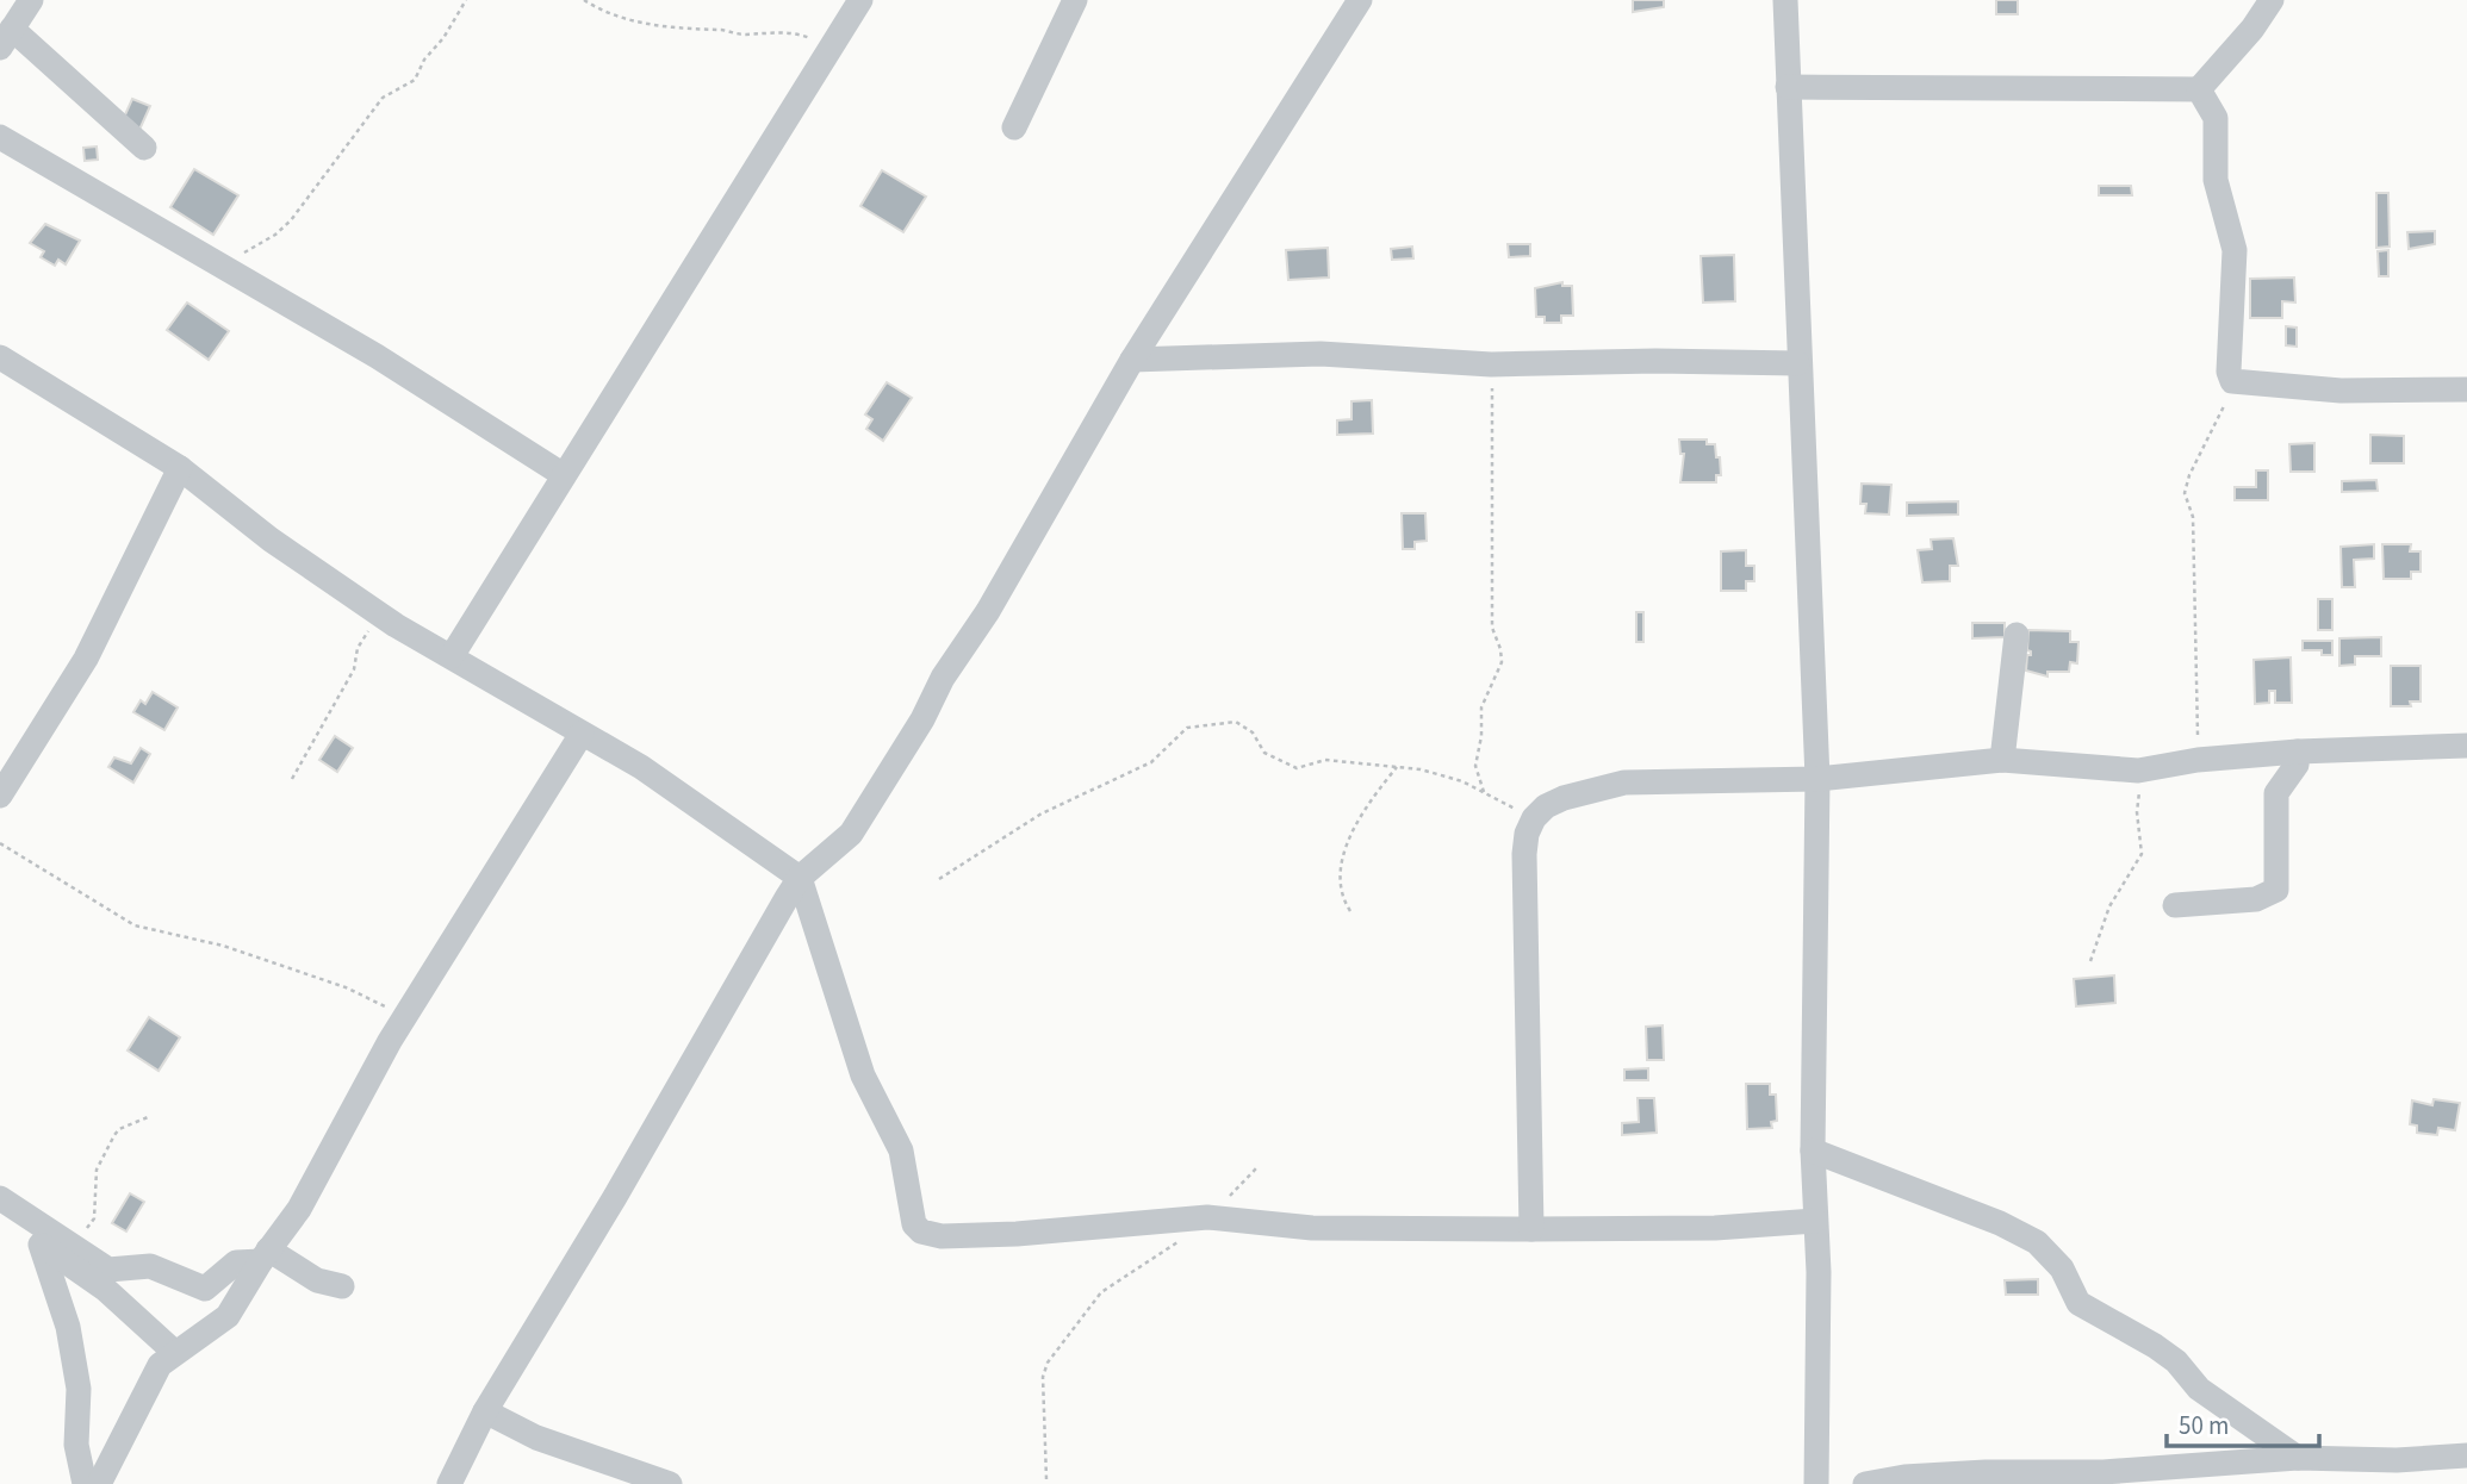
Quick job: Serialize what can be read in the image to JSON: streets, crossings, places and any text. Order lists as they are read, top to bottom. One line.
{"scale_bar":"50 m"}
